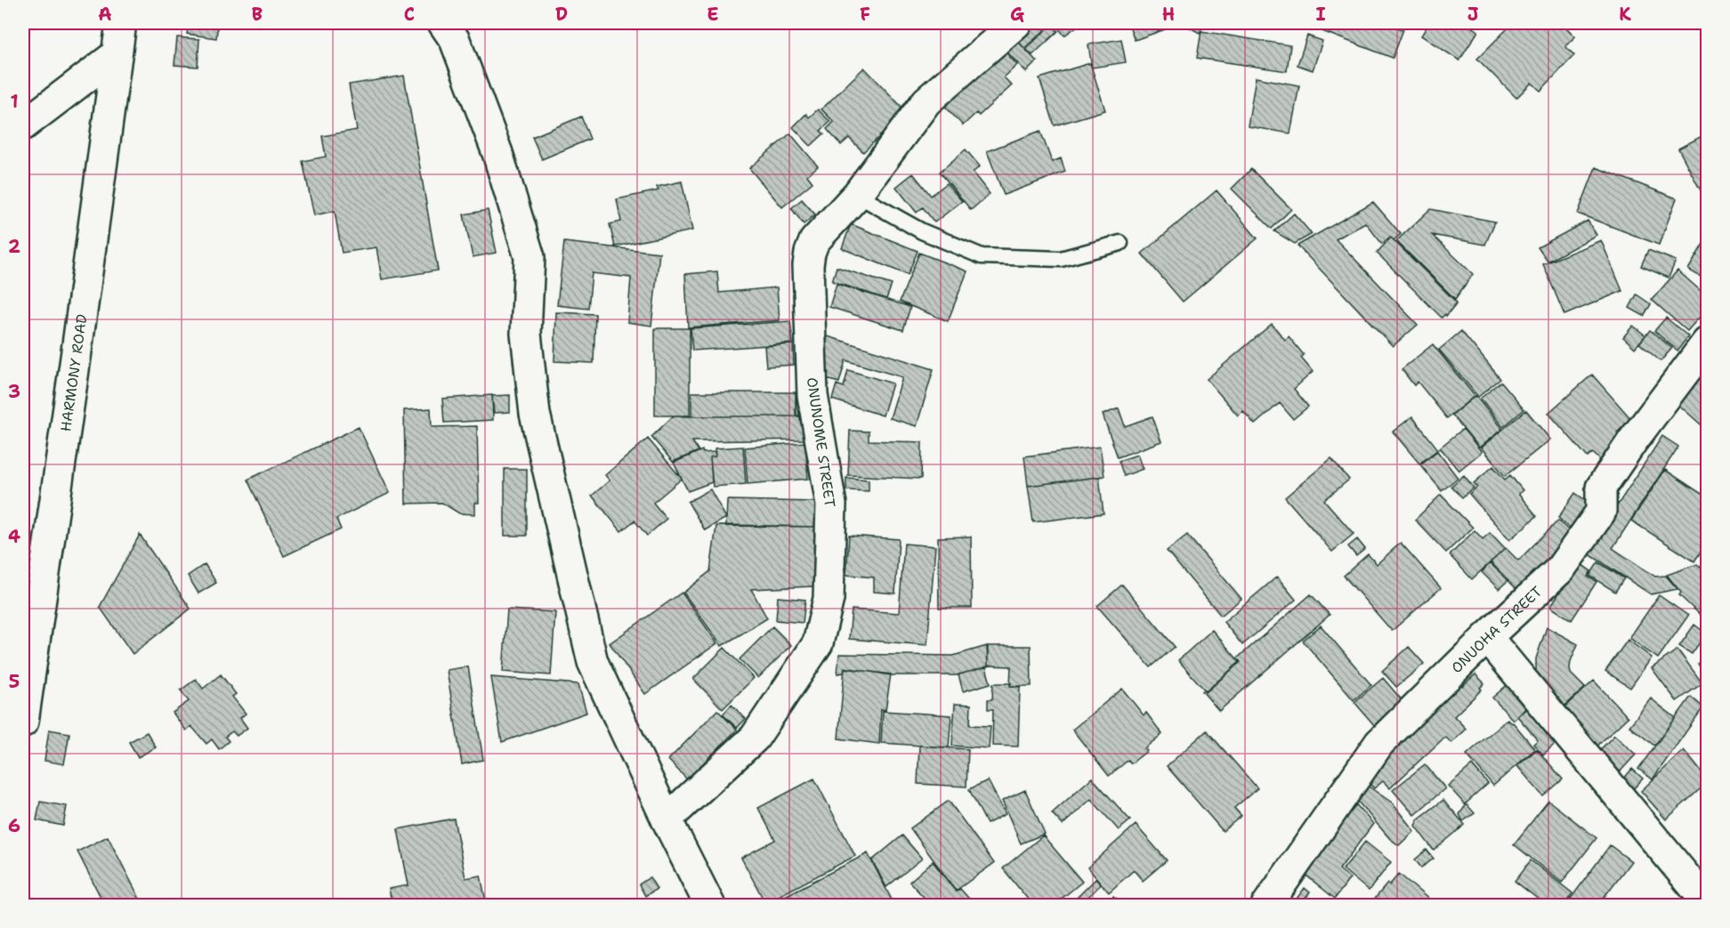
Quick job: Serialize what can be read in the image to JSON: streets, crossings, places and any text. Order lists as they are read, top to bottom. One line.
{"streets":{"street":["HARMONY ROAD","ONUNOME STREET","ONUOHA STREET"]},"grid":{"columns":["A","B","C","D","E","F","G","H","I","J","K"],"rows":["1","2","3","4","5","6"]}}
